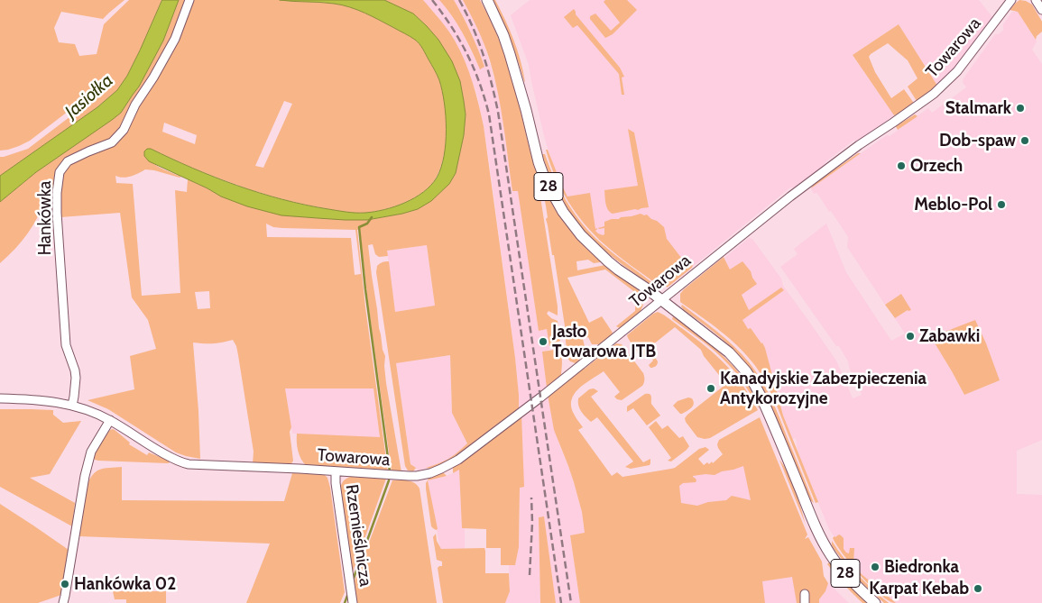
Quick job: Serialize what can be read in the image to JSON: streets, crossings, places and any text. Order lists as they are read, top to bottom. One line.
{"streets":{"main road":["28"],"street":["Towarowa","Hankówka","Rzemieślnicza"]},"crossings":[["Towarowa","28"],["Towarowa","Hankówka"],["Towarowa","Rzemieślnicza"]],"water":["Jasiołka"],"places":["Stalmark","Dob-spaw","Orzech","Meblo-Pol","Zabawki","Jasło Towarowa JTB","Kanadyjskie Zabezpieczenia Antykorozyjne","Biedronka","Hankówka 02","Karpat Kebab"]}
